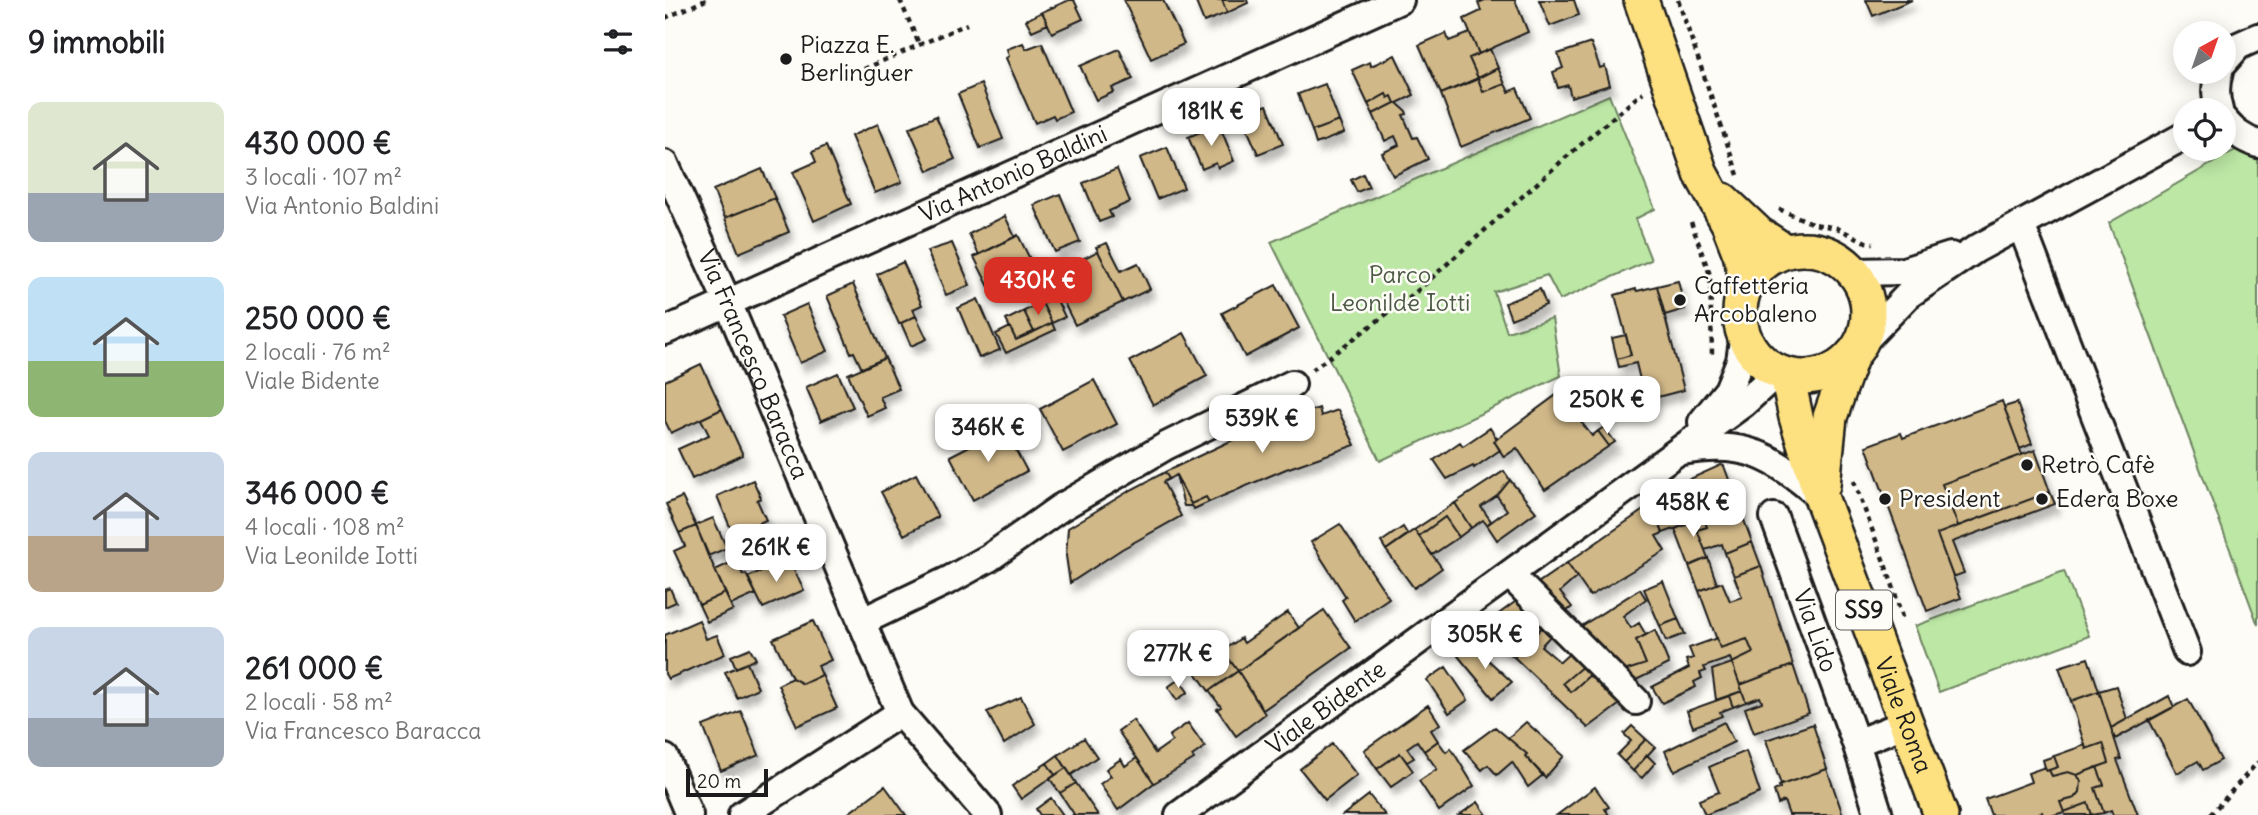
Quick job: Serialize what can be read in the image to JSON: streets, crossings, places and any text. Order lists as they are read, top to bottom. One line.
{"streets":{"main road":["SS9","Viale Roma"],"street":["Via Antonio Baldini","Via Francesco Baracca","Via Lido","Viale Bidente"]},"crossings":[["Via Antonio Baldini","Via Francesco Baracca"],["Viale Bidente","Viale Roma"]],"parks":["Parco Leonilde Iotti"],"places":["Piazza E. Berlinguer","Caffetteria Arcobaleno","Retrò Cafè","President","Edera Boxe"],"scale_bar":"20 m","north":"top right","page":{"heading":"9 immobili","list":[{"name":"430 000 €","note":"3 locali · 107 m² · Via Antonio Baldini"},{"name":"250 000 €","note":"2 locali · 76 m² · Viale Bidente"},{"name":"346 000 €","note":"4 locali · 108 m² · Via Leonilde Iotti"},{"name":"261 000 €","note":"2 locali · 58 m² · Via Francesco Baracca"}],"price":["181K €","430K €","250K €","539K €","346K €","458K €","261K €","305K €","277K €"],"scale":"20 m"}}
